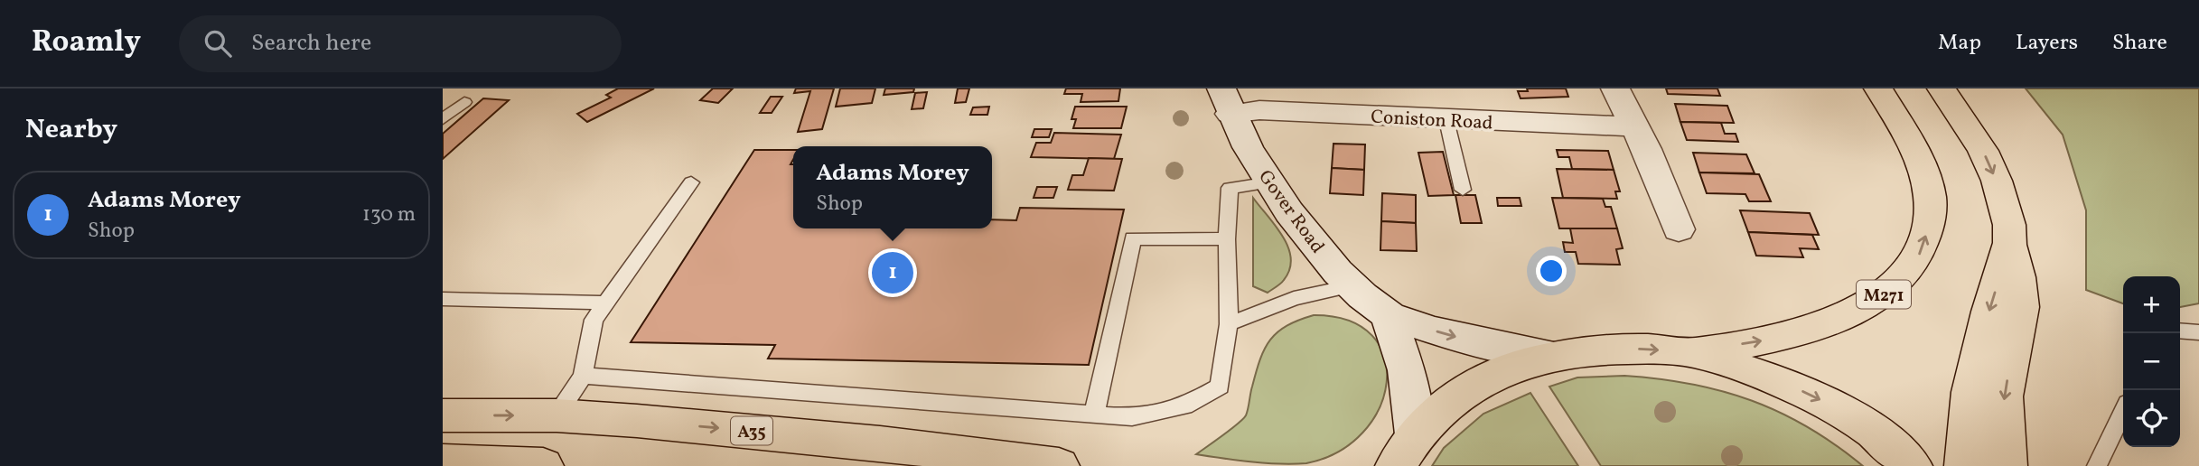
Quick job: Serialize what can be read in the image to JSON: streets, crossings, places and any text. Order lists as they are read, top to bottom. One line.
{"streets":{"main road":["M271","A35"],"street":["Coniston Road","Gover Road"]},"crossings":[["Coniston Road","Gover Road"]],"one_way":["Gover Road"],"page":{"header":"Roamly","search":"Search here","nav":["Map","Layers","Share"],"heading":"Nearby","popup":["Adams Morey","Shop"],"list":[{"mark":"1","name":"Adams Morey","note":"Shop","value":"130 m"}],"pins":"1","map_buttons":["+","−"]}}
